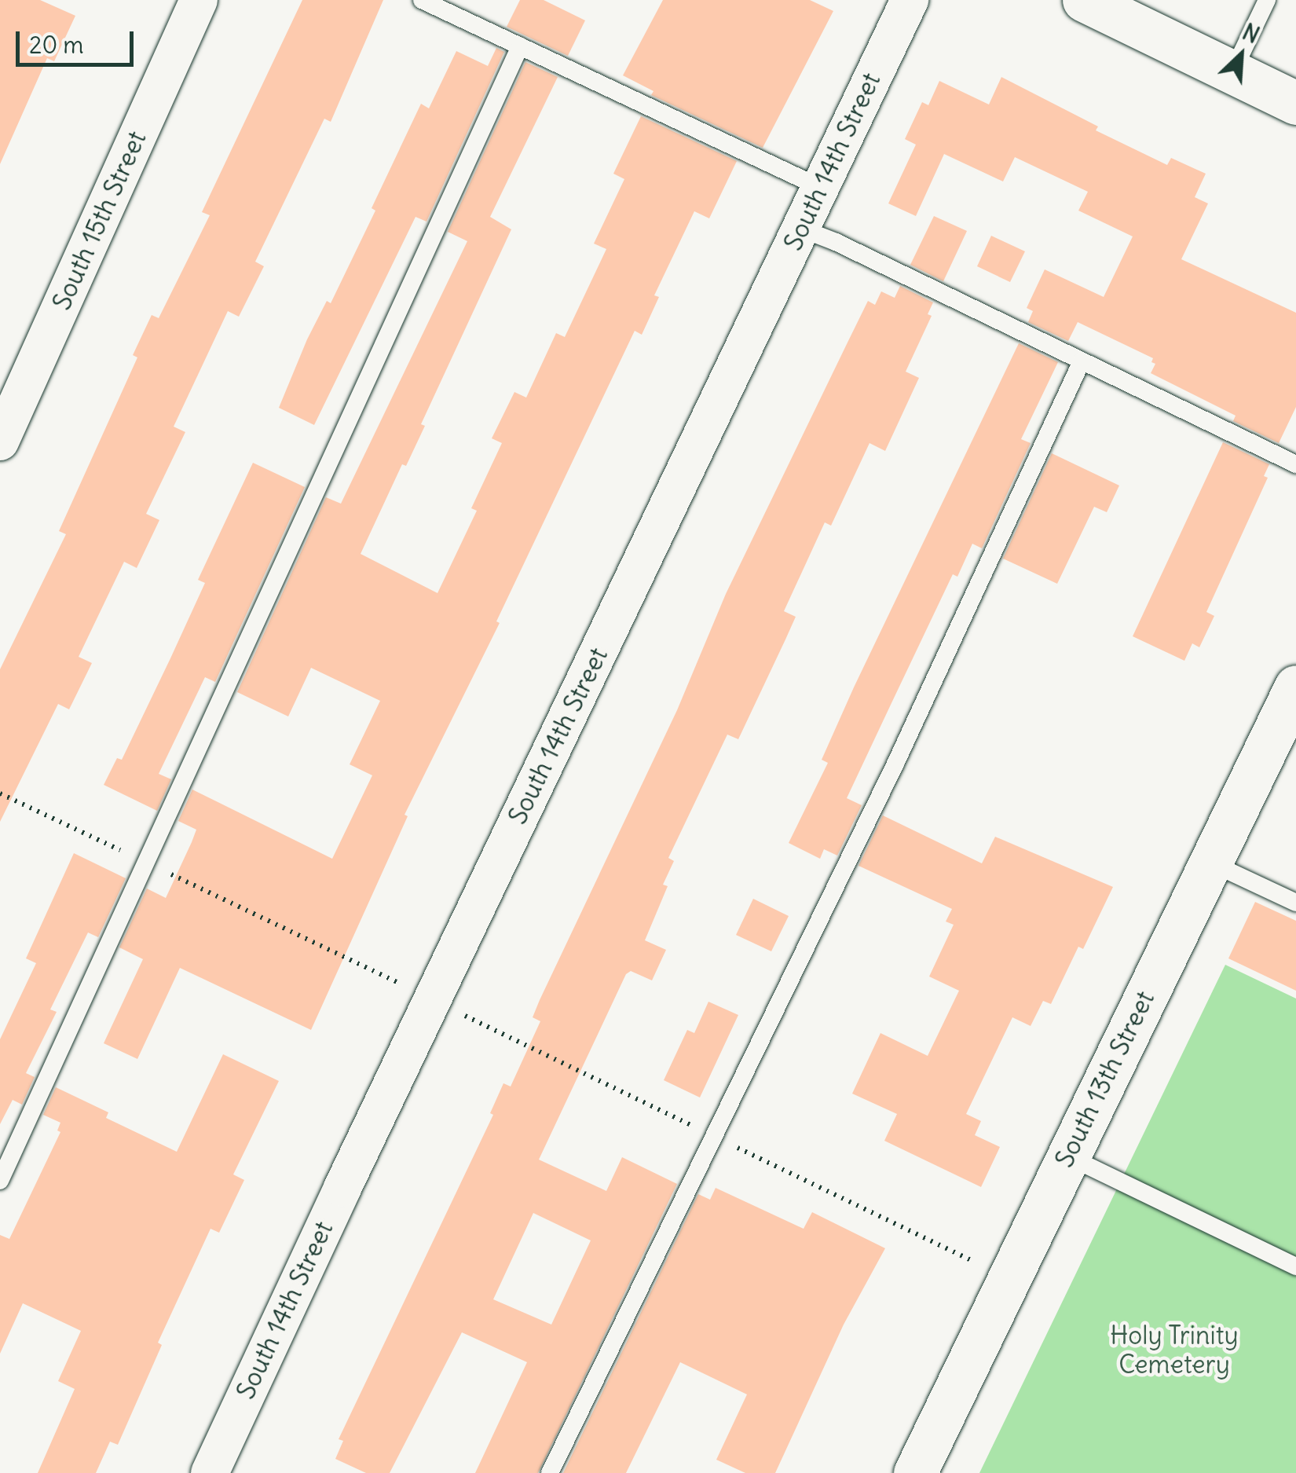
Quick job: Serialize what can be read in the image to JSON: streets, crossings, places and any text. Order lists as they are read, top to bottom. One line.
{"streets":{"street":["South 14th Street","South 15th Street","South 13th Street"]},"parks":["Holy Trinity Cemetery"],"scale_bar":"20 m","north":"top right"}
